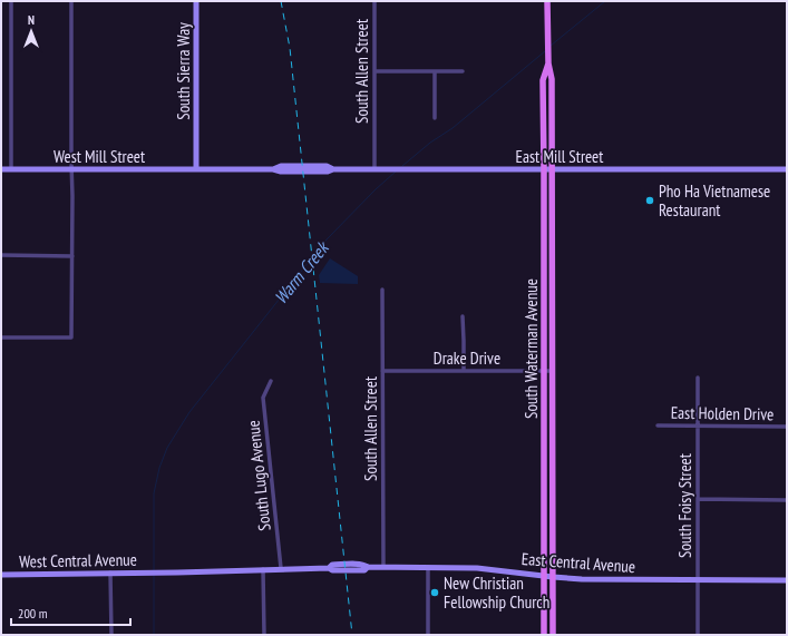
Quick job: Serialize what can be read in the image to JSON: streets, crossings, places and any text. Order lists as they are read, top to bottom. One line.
{"streets":{"main road":["South Waterman Avenue"],"street":["South Sierra Way","South Allen Street","West Mill Street","East Mill Street","Drake Drive","East Holden Drive","South Lugo Avenue","South Foisy Street","West Central Avenue","East Central Avenue"]},"crossings":[["South Sierra Way","West Mill Street"],["South Sierra Way","East Mill Street"],["South Allen Street","East Mill Street"],["South Allen Street","Drake Drive"],["South Allen Street","East Central Avenue"],["West Mill Street","East Mill Street"],["East Mill Street","South Waterman Avenue"],["South Waterman Avenue","Drake Drive"],["South Waterman Avenue","East Central Avenue"],["East Holden Drive","South Foisy Street"],["South Lugo Avenue","East Central Avenue"],["South Foisy Street","East Central Avenue"],["West Central Avenue","East Central Avenue"]],"water":["Warm Creek"],"places":["Pho Ha Vietnamese Restaurant","New Christian Fellowship Church"],"scale_bar":"200 m","north":"top"}
